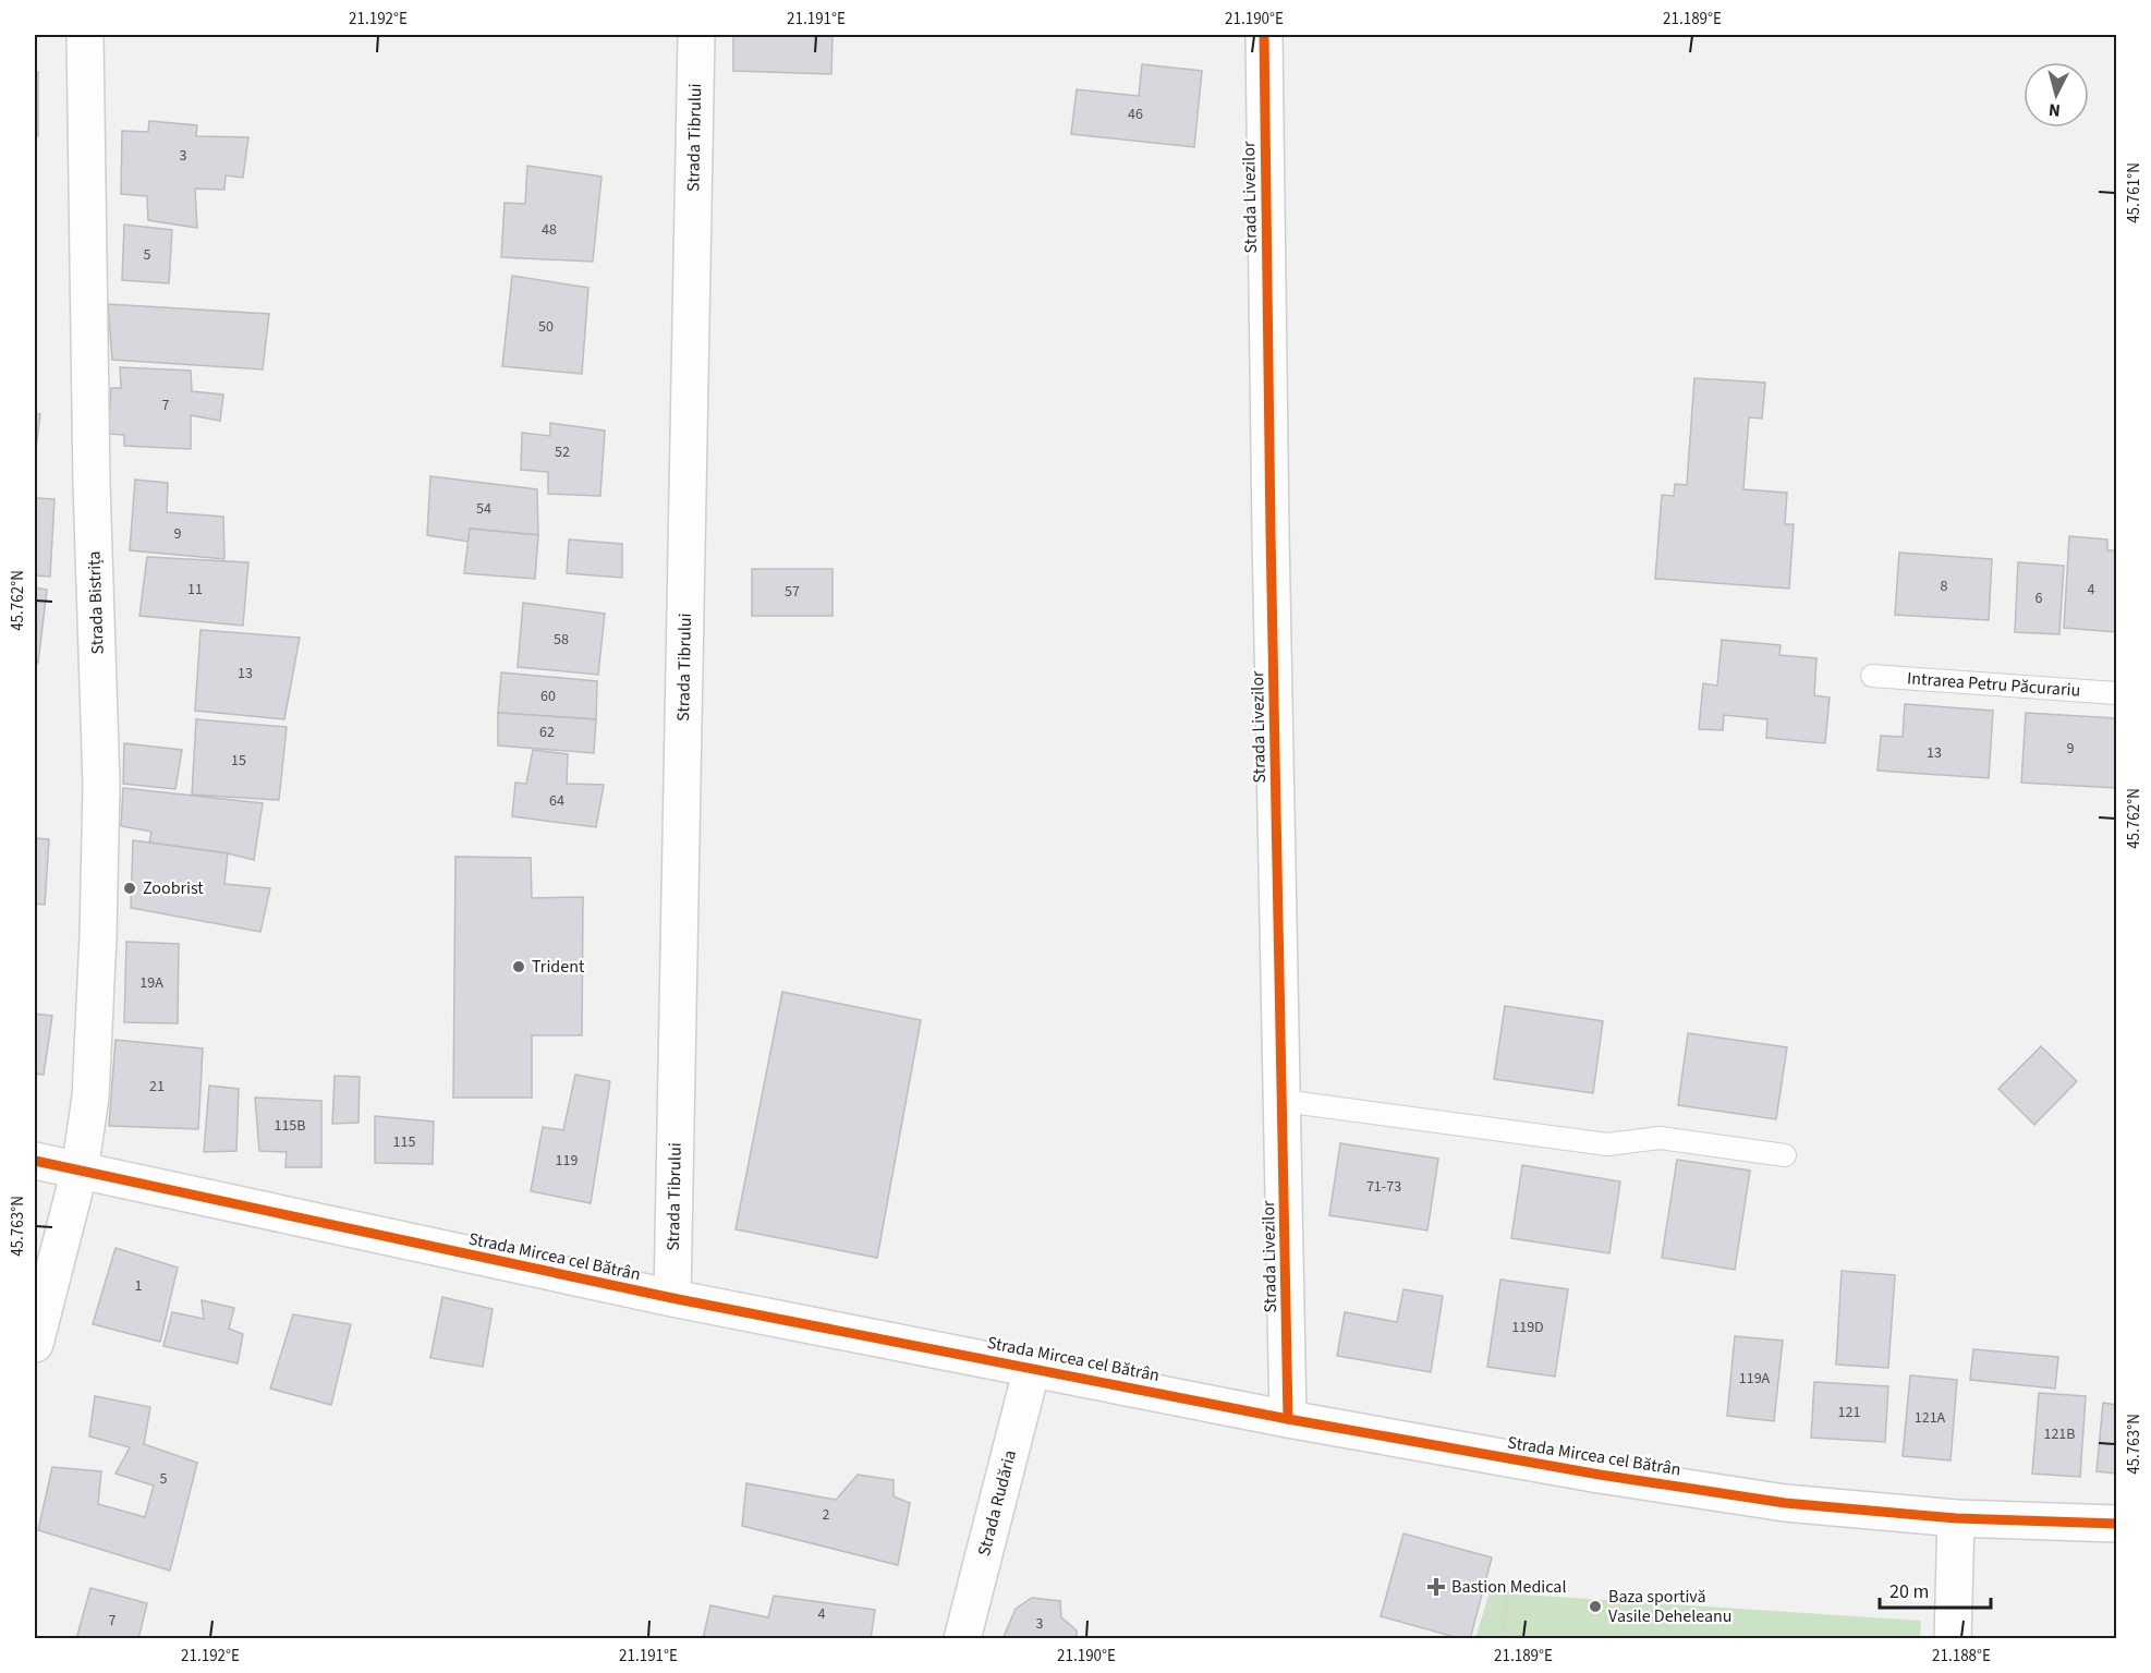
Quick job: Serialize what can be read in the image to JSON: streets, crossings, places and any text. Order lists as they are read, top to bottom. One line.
{"streets":{"street":["Strada Tibrului","Strada Livezilor","Strada Bistrița","Strada Mircea cel Bătrân","Strada Rudăria"],"lane":["Intrarea Petru Păcurariu"]},"crossings":[["Strada Tibrului","Strada Mircea cel Bătrân"],["Strada Livezilor","Strada Mircea cel Bătrân"],["Strada Bistrița","Strada Mircea cel Bătrân"],["Strada Mircea cel Bătrân","Strada Rudăria"]],"places":{"other":["Zoobrist","Trident","Baza sportivă Vasile Deheleanu"],"health":["Bastion Medical"]},"house_numbers":["46","3","48","5","50","7","52","54","9","8","11","4","57","6","58","13","60","62","9","13","15","64","19A","21","115B","115","119","71-73","1","119D","119A","121","121A","121B","5","2","4","7","3"],"scale_bar":"20 m","north":"bottom","coordinates":["21.192°E","21.191°E","21.190°E","21.189°E","45.761°N","45.762°N","45.763°N","21.188°E"]}
